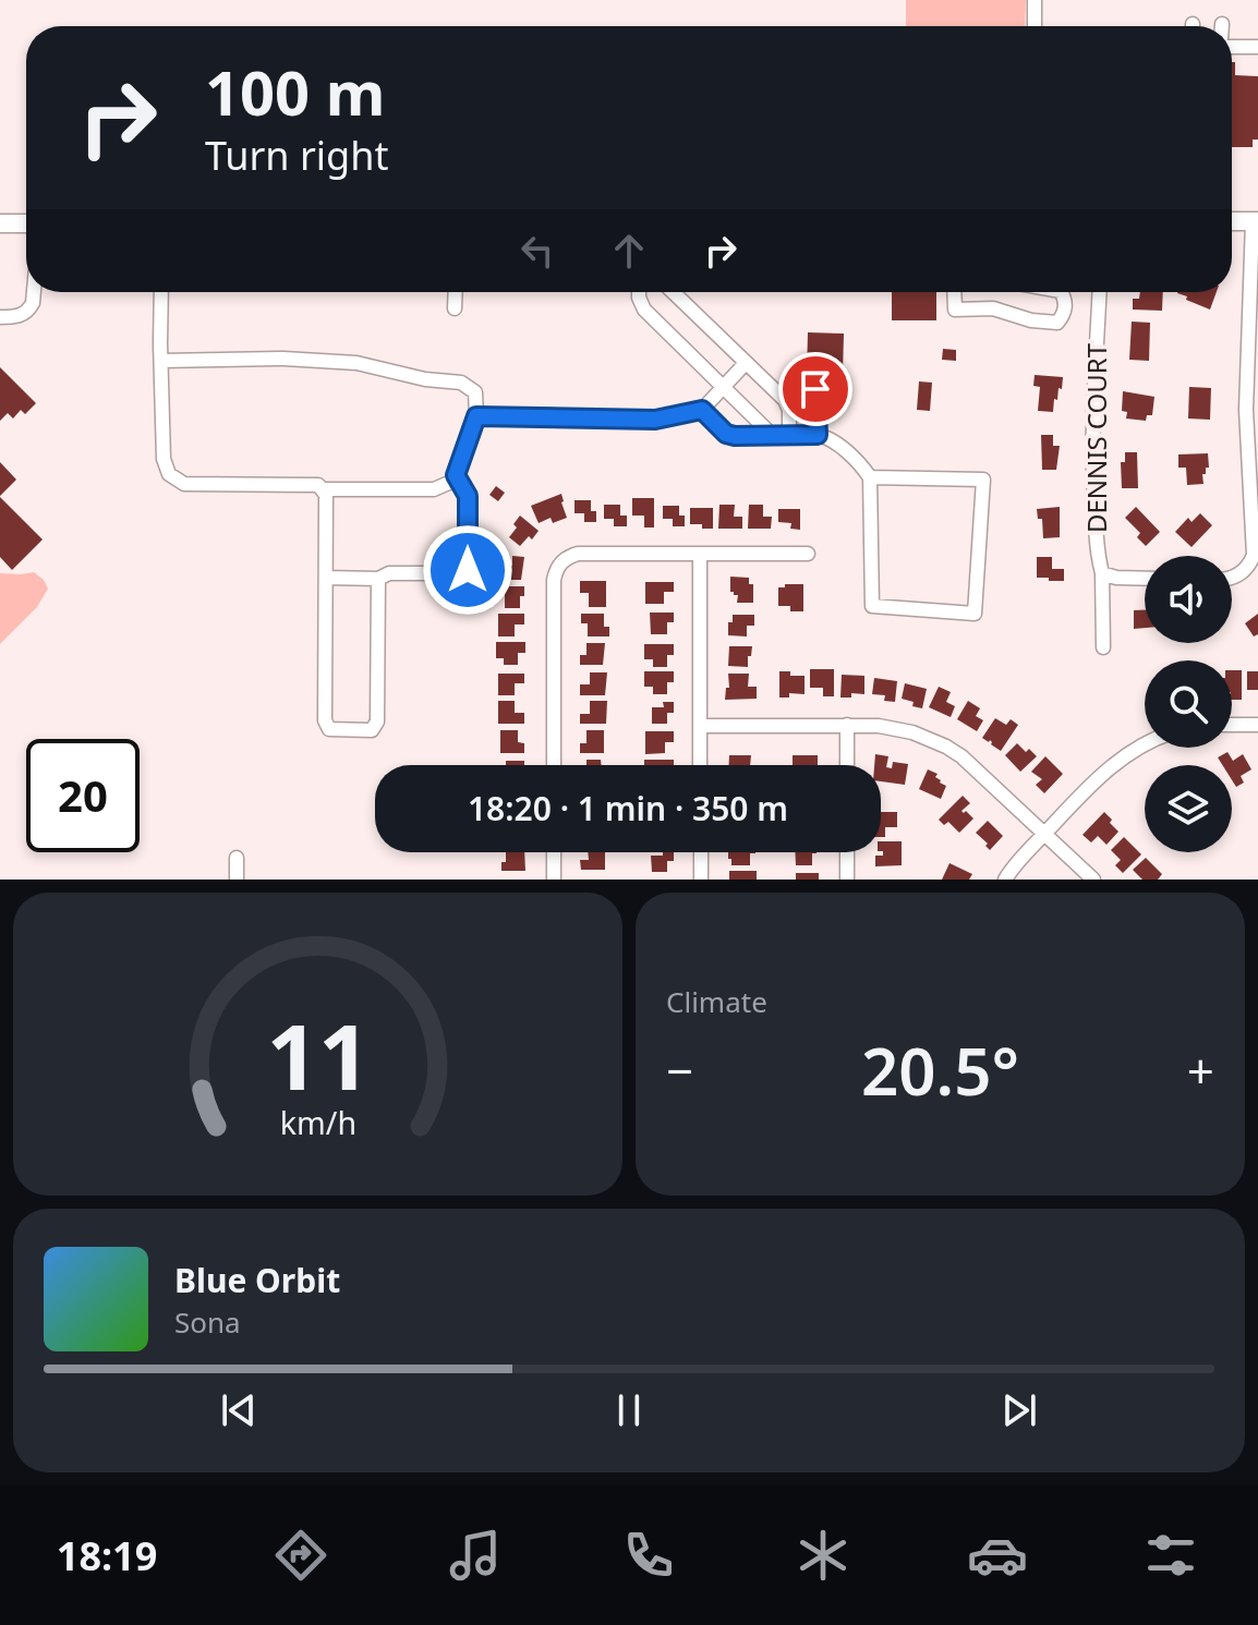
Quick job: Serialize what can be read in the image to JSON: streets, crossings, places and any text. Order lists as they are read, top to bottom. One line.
{"streets":{"street":["DENNIS COURT"]},"page":{"turn":["100 m","Turn right"],"limit":"20","trip":"18:20 · 1 min · 350 m","tile":"Climate","heat":["−","20.5°","+"],"song":["Blue Orbit","Sona"],"tabs":"18:19","gauge":["11","km/h"]}}
